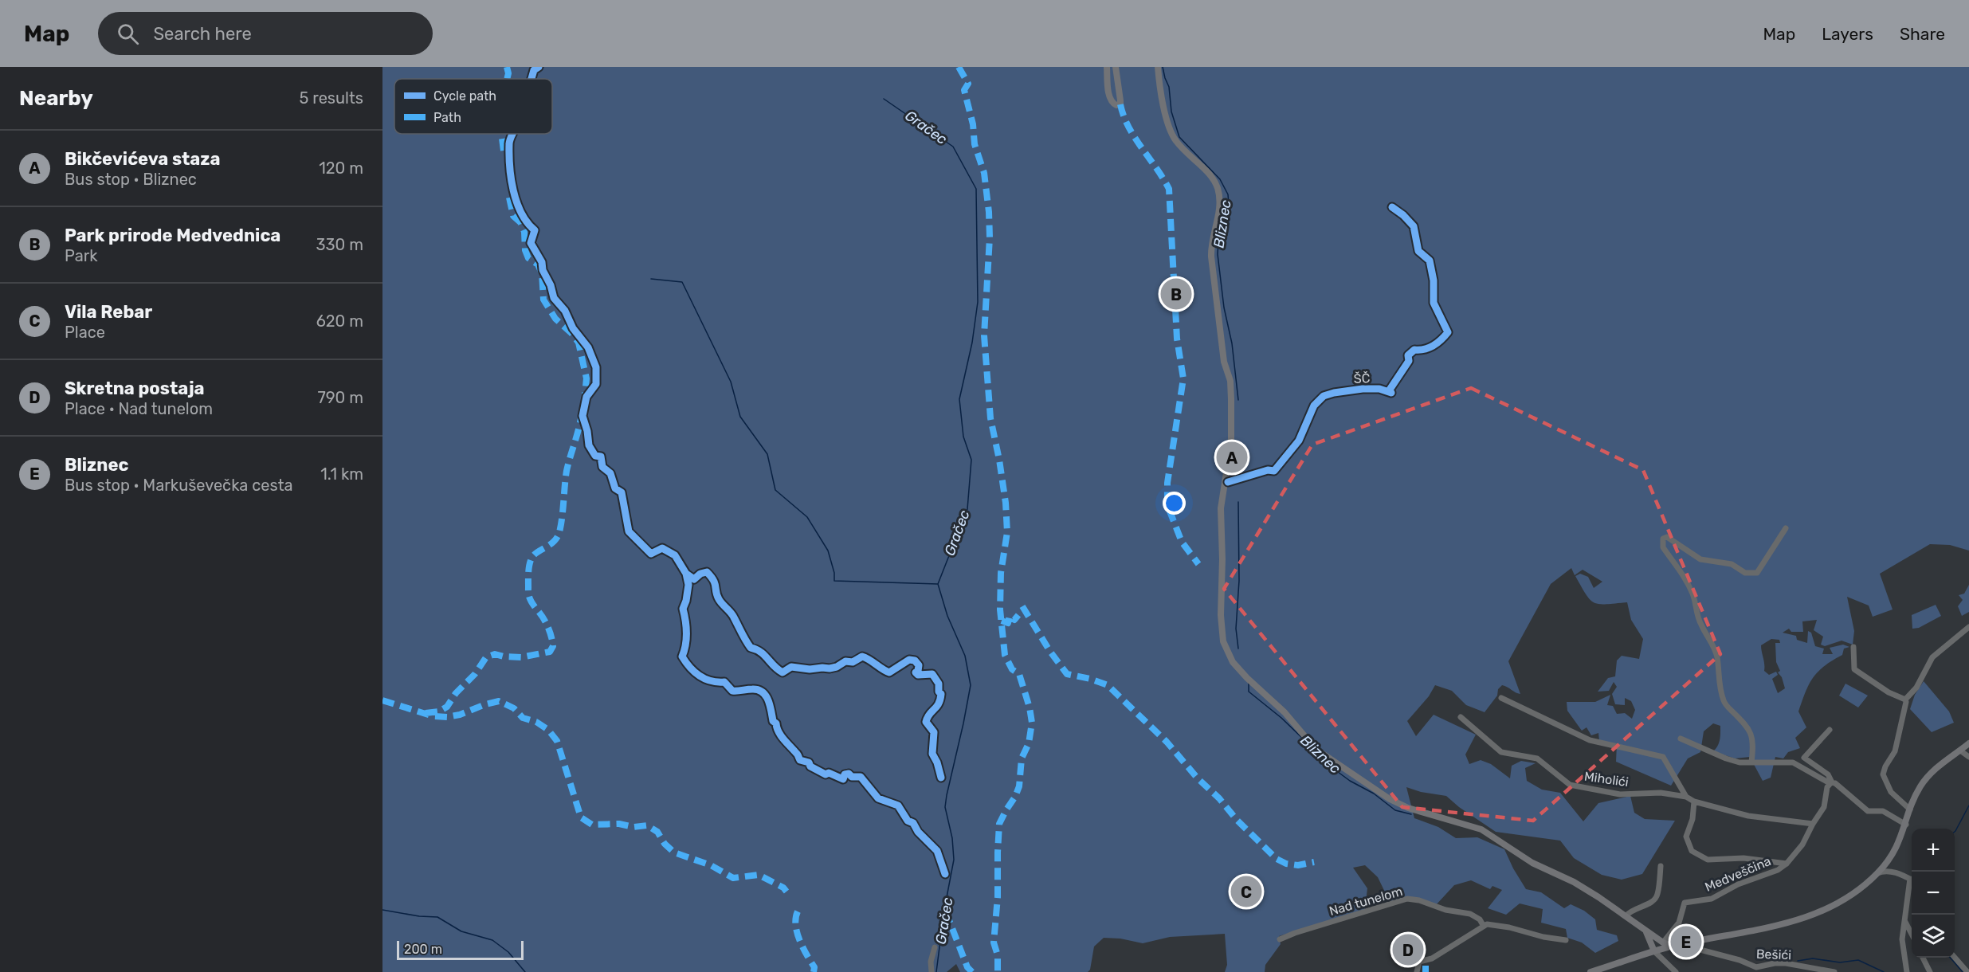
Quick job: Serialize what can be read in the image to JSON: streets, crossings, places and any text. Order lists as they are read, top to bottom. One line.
{"streets":{"street":["Miholići","Medveščina","Nad tunelom","Bešići"],"cycle path":["ŠČ"]},"crossings":[["Miholići","Medveščina"]],"water":["Gračec","Bliznec"],"legend":["Cycle path","Path"],"scale_bar":"200 m","page":{"header":"Map","search":"Search here","nav":["Map","Layers","Share"],"heading":["Nearby","5 results"],"list":[{"mark":"A","name":"Bikčevićeva staza","note":"Bus stop · Bliznec","value":"120 m"},{"mark":"B","name":"Park prirode Medvednica","note":"Park","value":"330 m"},{"mark":"C","name":"Vila Rebar","note":"Place","value":"620 m"},{"mark":"D","name":"Skretna postaja","note":"Place · Nad tunelom","value":"790 m"},{"mark":"E","name":"Bliznec","note":"Bus stop · Markuševečka cesta","value":"1.1 km"}],"pins":["B","A","C","E","D"],"map_buttons":["+","−"],"scale":"200 m"}}
